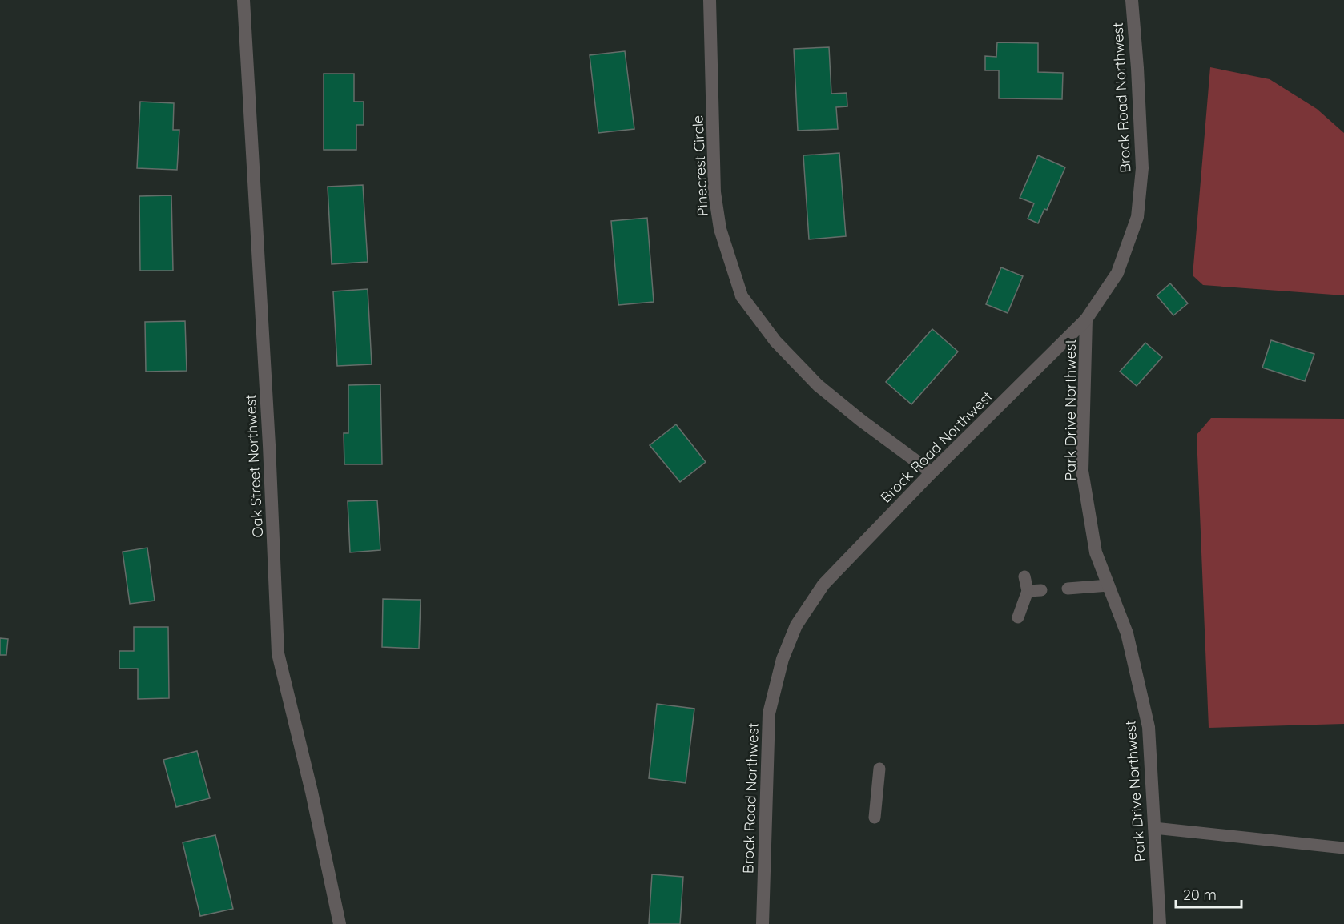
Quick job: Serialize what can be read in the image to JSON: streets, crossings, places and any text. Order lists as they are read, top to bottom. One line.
{"streets":{"street":["Brock Road Northwest","Pinecrest Circle","Park Drive Northwest","Oak Street Northwest"]},"crossings":[["Brock Road Northwest","Pinecrest Circle"],["Brock Road Northwest","Park Drive Northwest"]],"scale_bar":"20 m"}
